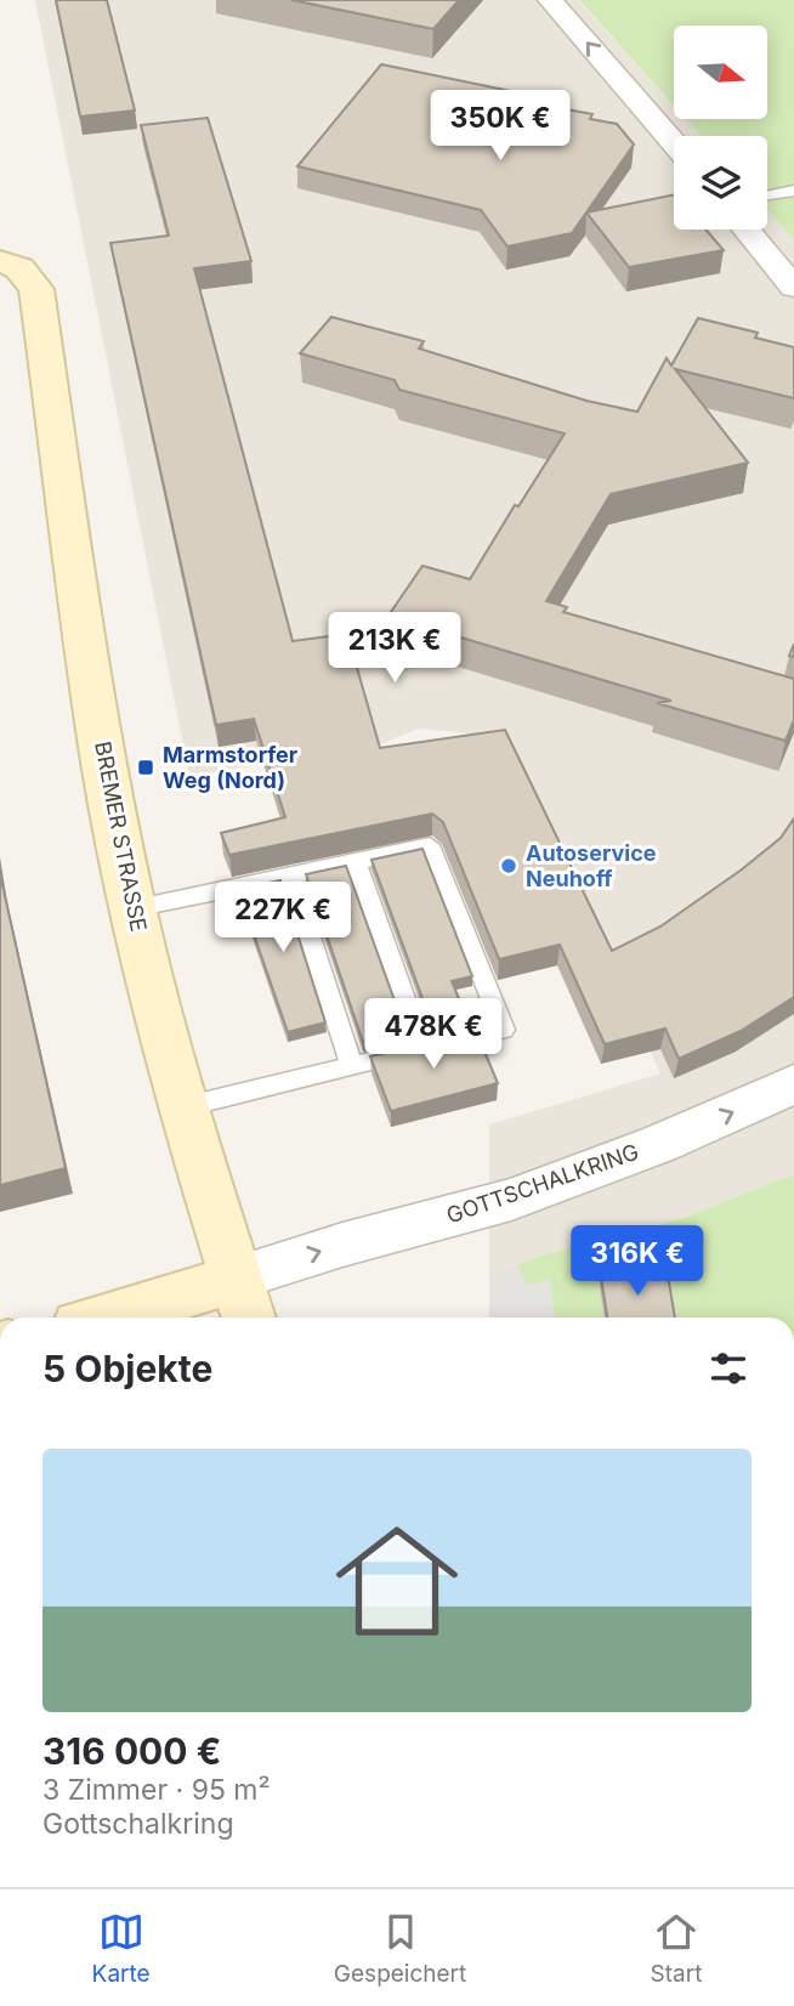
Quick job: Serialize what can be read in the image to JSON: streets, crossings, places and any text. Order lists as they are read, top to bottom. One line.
{"streets":{"main road":["BREMER STRASSE"],"street":["GOTTSCHALKRING"]},"crossings":[["BREMER STRASSE","GOTTSCHALKRING"]],"one_way":["GOTTSCHALKRING"],"places":{"transit":["Marmstorfer Weg (Nord)"],"other":["Autoservice Neuhoff"]},"north":"right","page":{"price":["350K €","213K €","227K €","478K €","316K €"],"heading":"5 Objekte","list":[{"name":"316 000 €","note":"3 Zimmer · 95 m² · Gottschalkring"}],"tabs":["Karte","Gespeichert","Start"]}}
